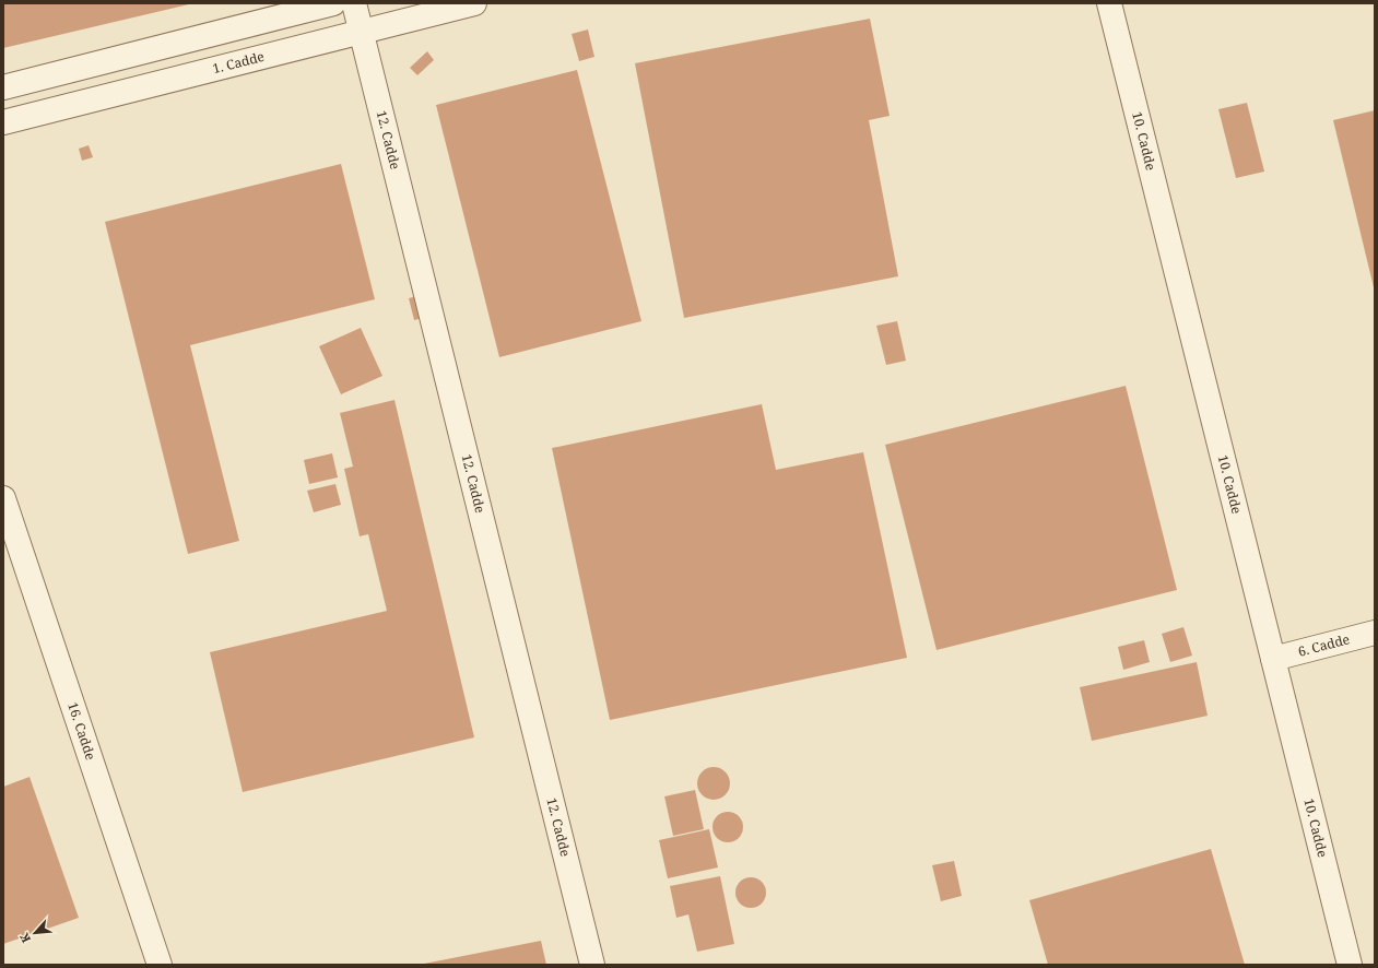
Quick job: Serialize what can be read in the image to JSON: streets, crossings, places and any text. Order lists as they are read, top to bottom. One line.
{"streets":{"street":["1. Cadde","12. Cadde","10. Cadde","6. Cadde","16. Cadde"]},"crossings":[["1. Cadde","12. Cadde"],["10. Cadde","6. Cadde"]],"north":"bottom left"}
